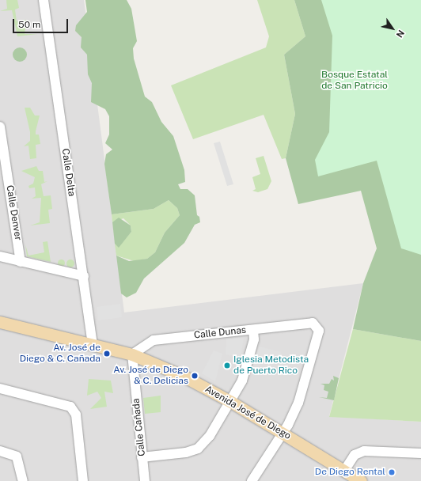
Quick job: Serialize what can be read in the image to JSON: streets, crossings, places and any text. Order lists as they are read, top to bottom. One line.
{"streets":{"main road":["Avenida José de Diego"],"street":["Calle Delta","Calle Denver","Calle Dunas","Calle Cañada"]},"crossings":[["Calle Delta","Avenida José de Diego"],["Calle Dunas","Avenida José de Diego"],["Calle Dunas","Calle Cañada"],["Avenida José de Diego","Calle Cañada"]],"parks":["Bosque Estatal de San Patricio"],"places":["Av. José de Diego & C. Cañada","Iglesia Metodista de Puerto Rico","Av. José de Diego & C. Delicias","De Diego Rental"],"scale_bar":"50 m","north":"bottom right"}
